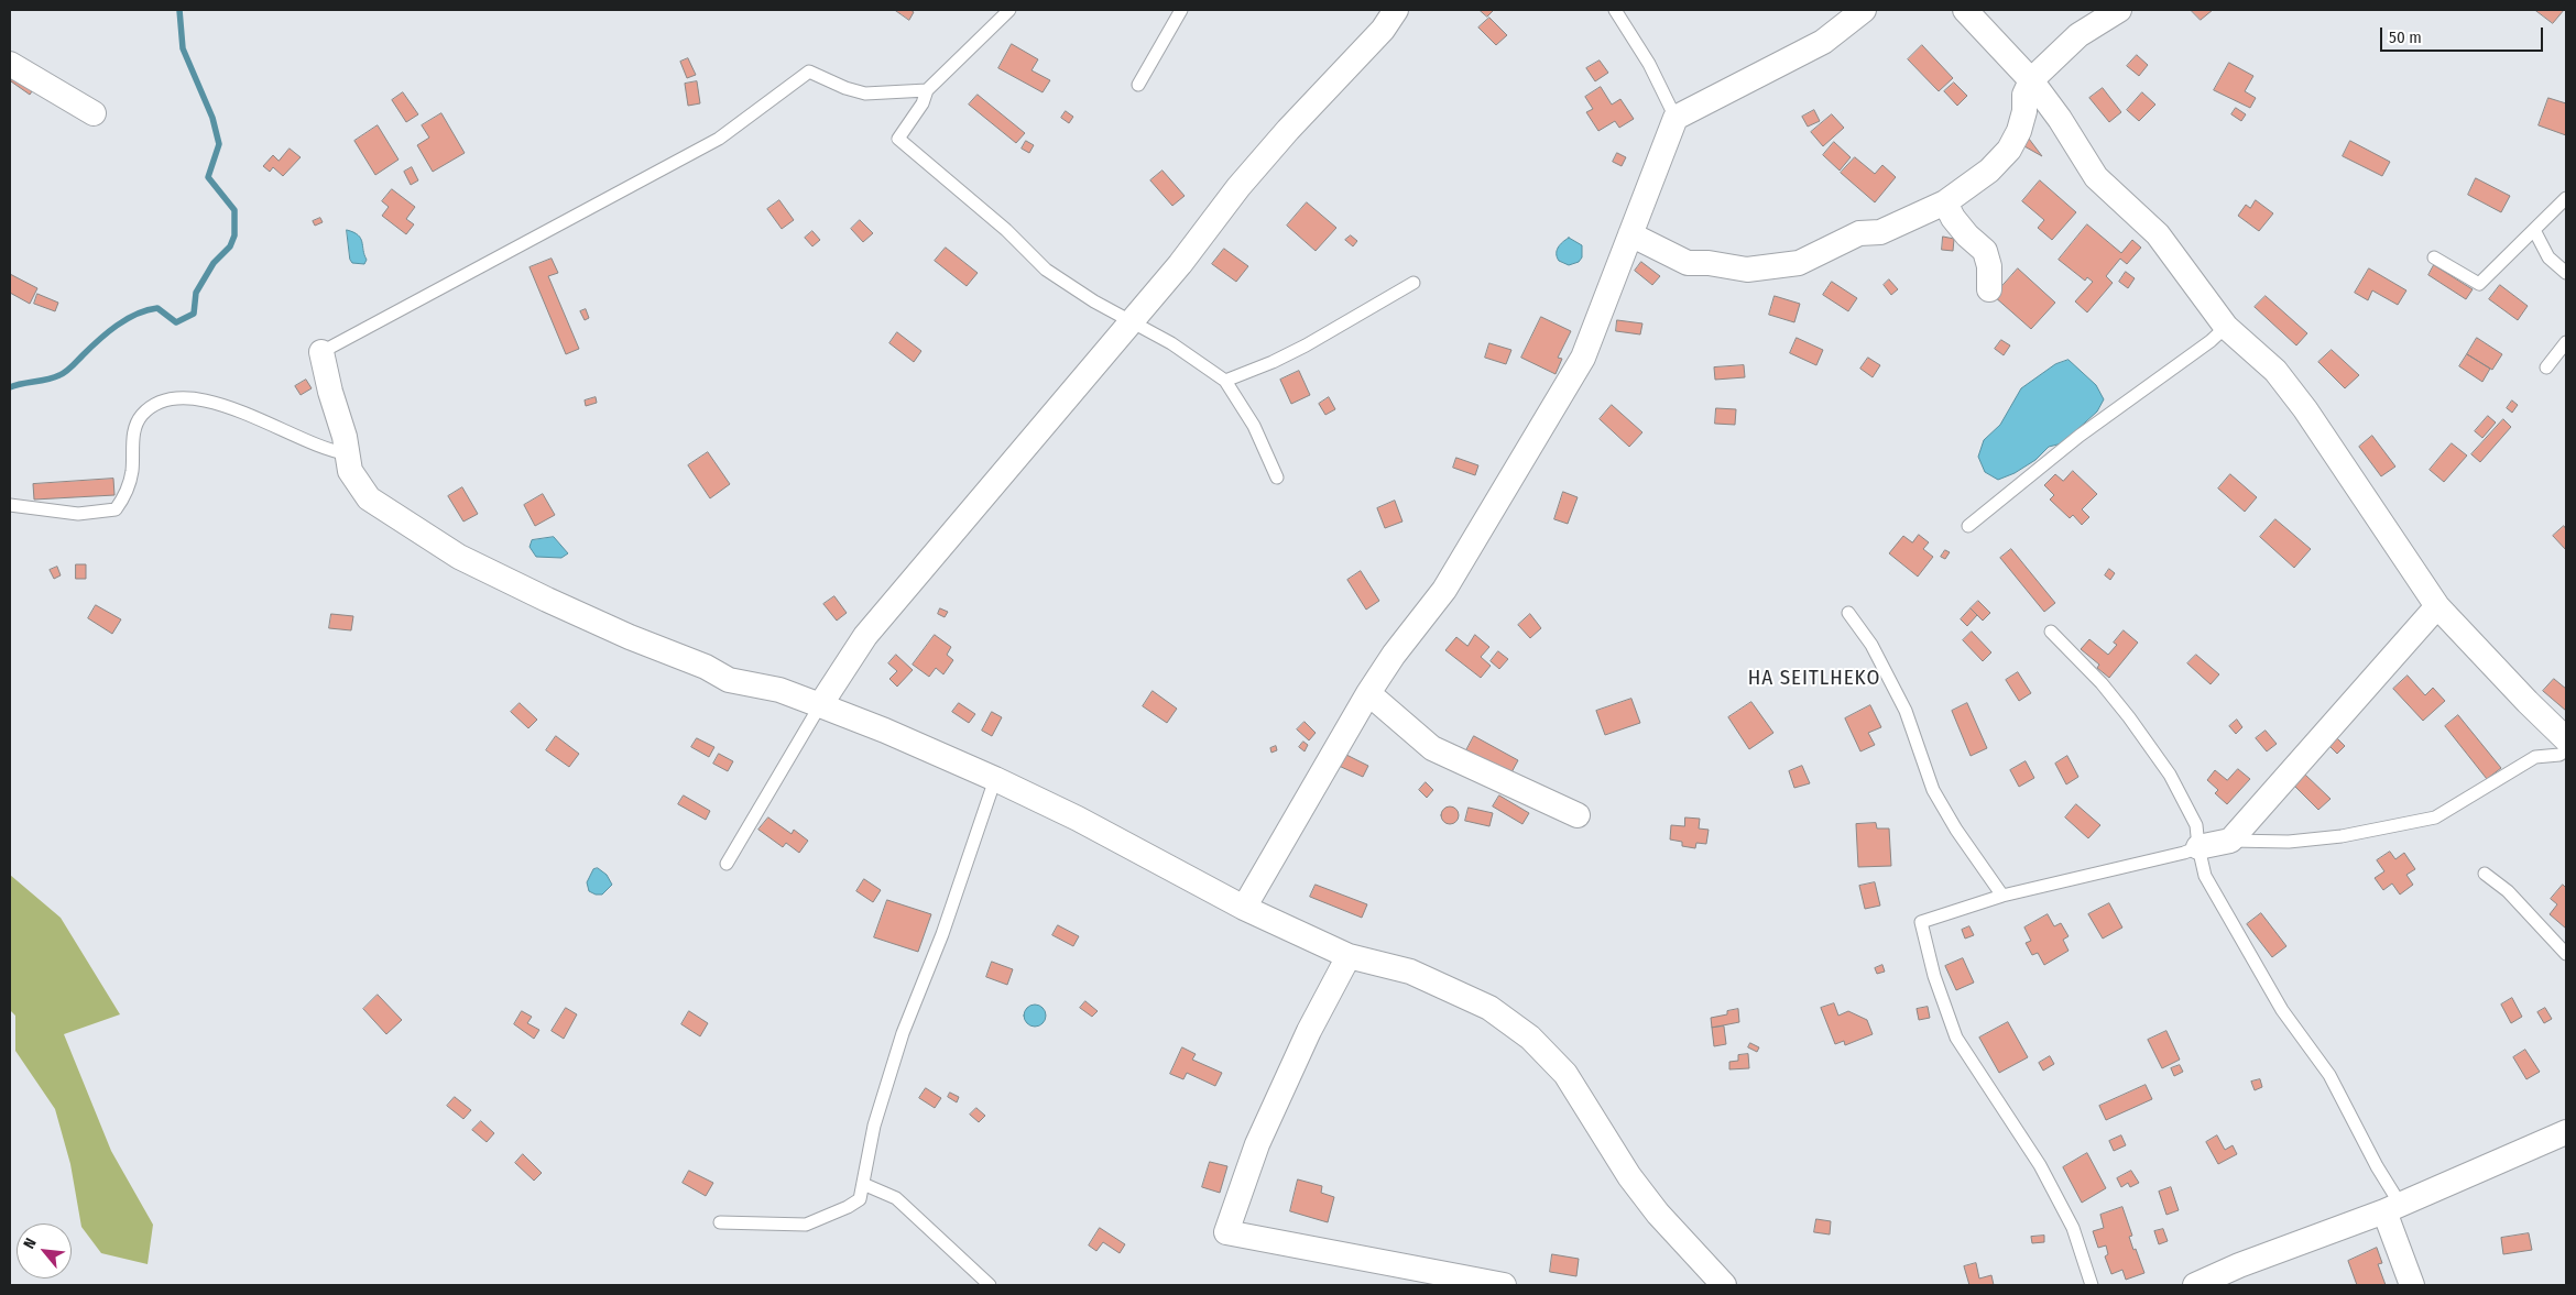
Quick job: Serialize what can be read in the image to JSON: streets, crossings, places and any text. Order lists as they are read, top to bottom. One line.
{"districts":["HA SEITLHEKO"],"scale_bar":"50 m","north":"top left"}
